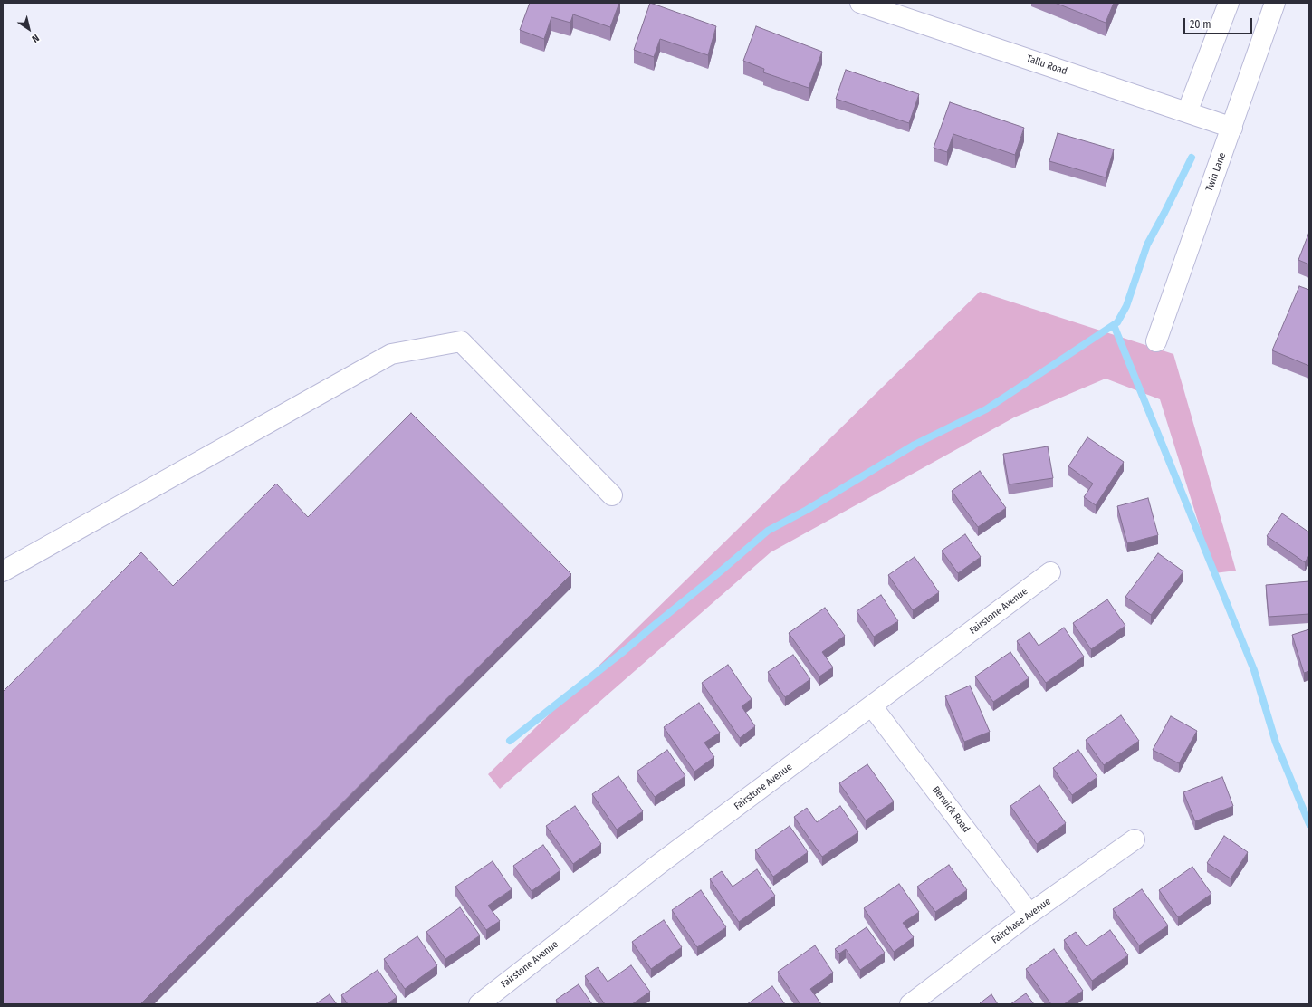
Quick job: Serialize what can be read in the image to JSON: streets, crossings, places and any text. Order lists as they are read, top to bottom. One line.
{"streets":{"street":["Tallu Road","Twin Lane","Fairstone Avenue","Berwick Road","Fairchase Avenue"]},"crossings":[["Tallu Road","Twin Lane"],["Fairstone Avenue","Berwick Road"],["Berwick Road","Fairchase Avenue"]],"scale_bar":"20 m","north":"bottom right"}
